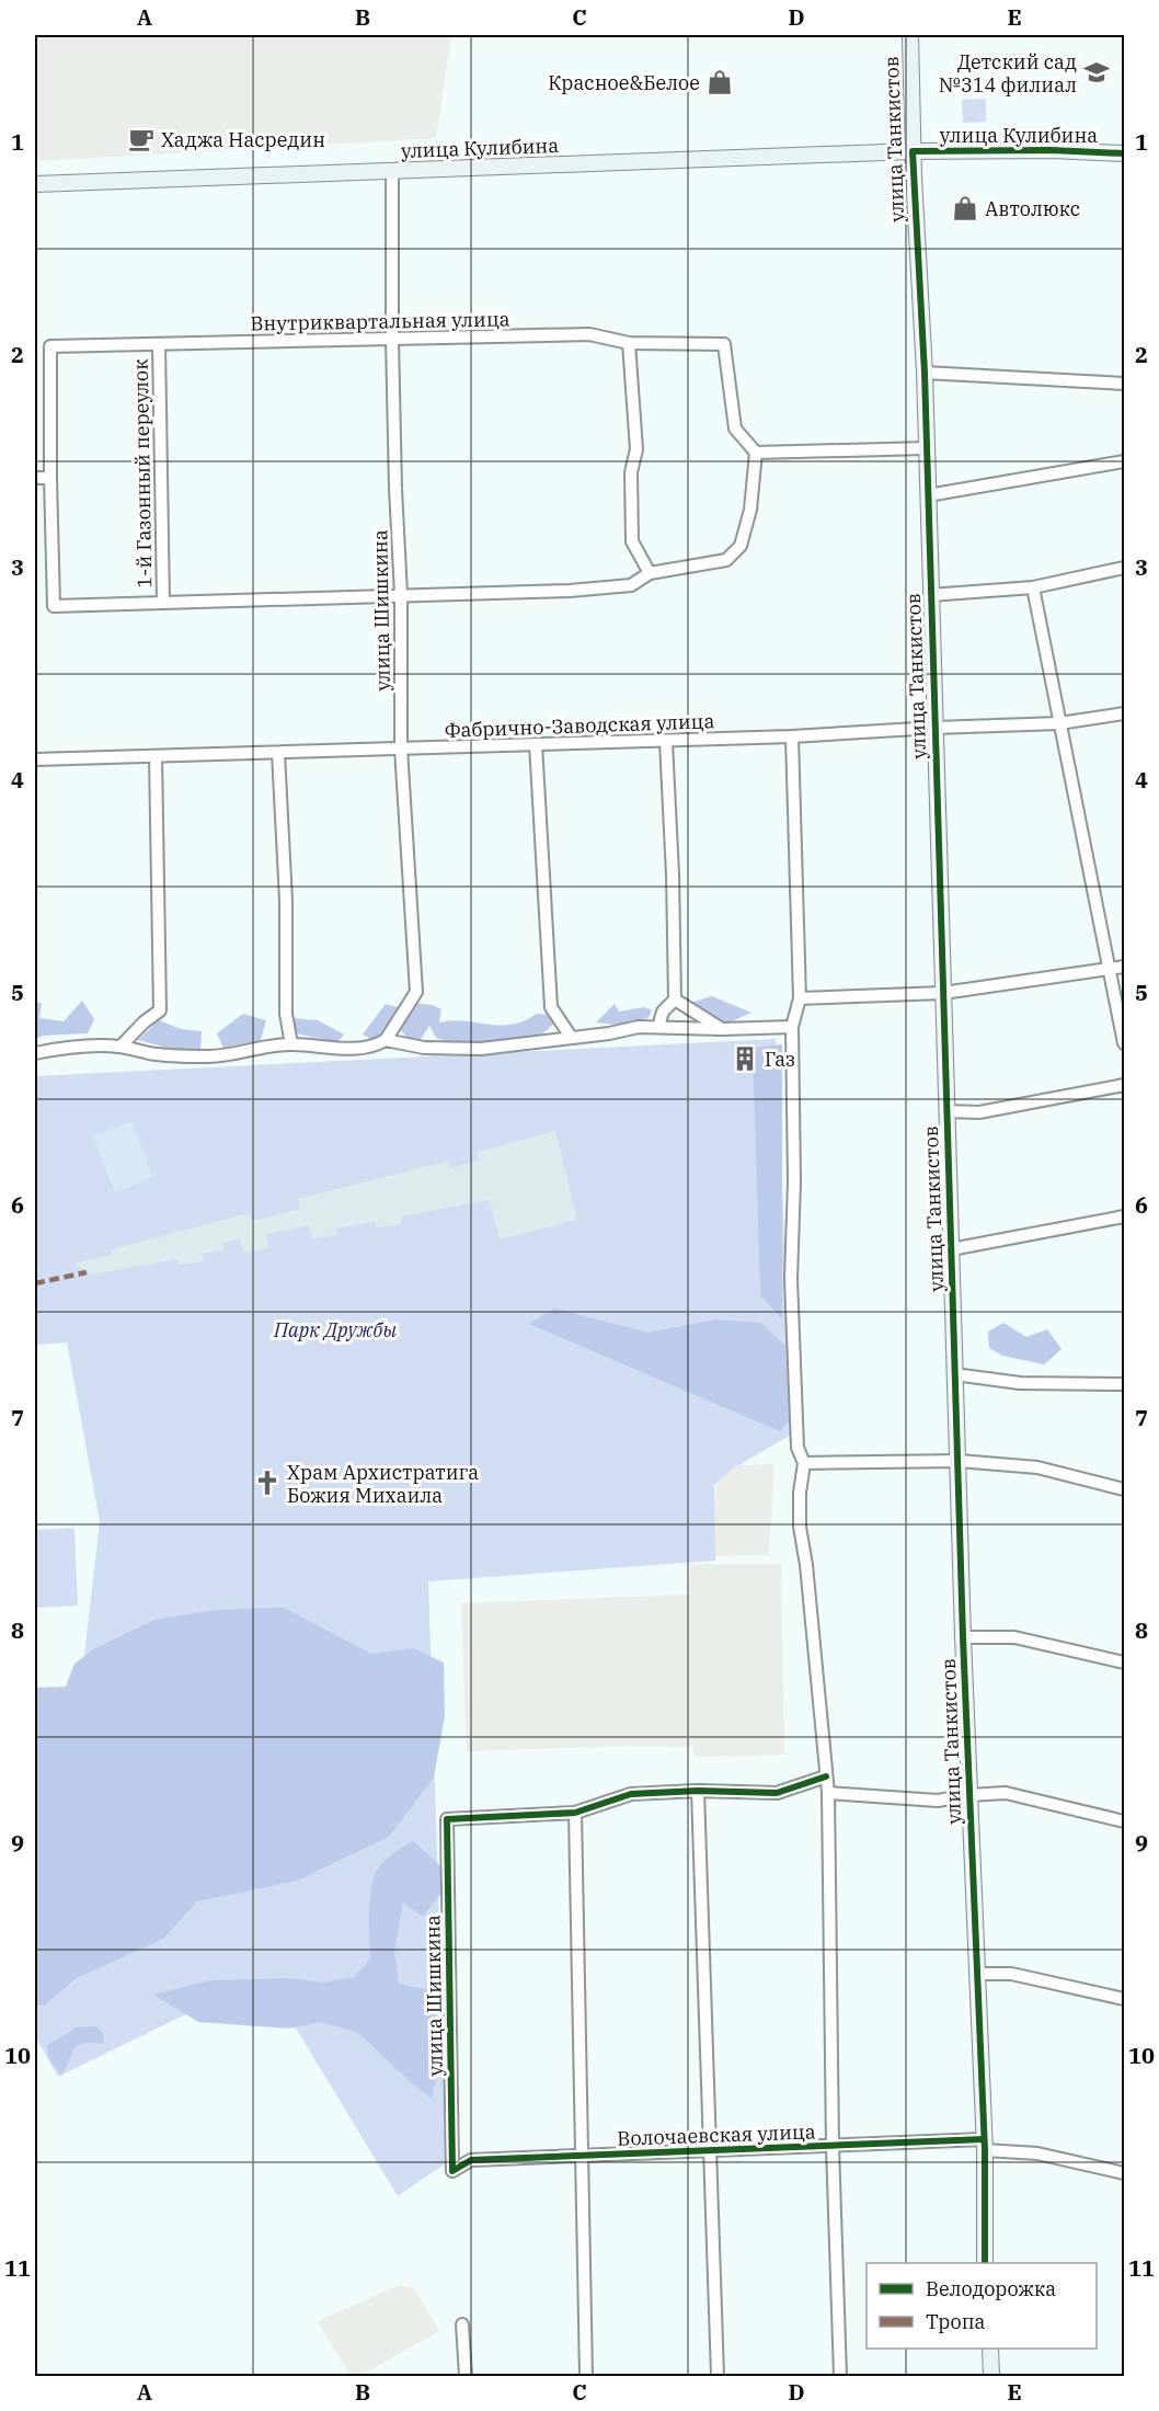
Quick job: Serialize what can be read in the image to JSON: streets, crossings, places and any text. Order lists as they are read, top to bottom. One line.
{"streets":{"street":["улица Кулибина","улица Танкистов","Внутриквартальная улица","1-й Газонный переулок","улица Шишкина","Фабрично-Заводская улица","Волочаевская улица"]},"crossings":[["улица Кулибина","улица Танкистов"],["улица Кулибина","улица Шишкина"],["улица Танкистов","Фабрично-Заводская улица"],["улица Танкистов","Волочаевская улица"],["Внутриквартальная улица","1-й Газонный переулок"],["Внутриквартальная улица","улица Шишкина"],["улица Шишкина","Фабрично-Заводская улица"],["улица Шишкина","Волочаевская улица"]],"parks":["Парк Дружбы"],"places":{"school or university":["Детский сад №314 филиал"],"shop":["Красное&Белое","Автолюкс"],"cafe":["Хаджа Насредин"],"building":["Газ"],"church":["Храм Архистратига Божия Михаила"]},"legend":["Велодорожка","Тропа"],"grid":{"columns":["A","B","C","D","E"],"rows":["1","2","3","4","5","6","7","8","9","10","11"]}}
